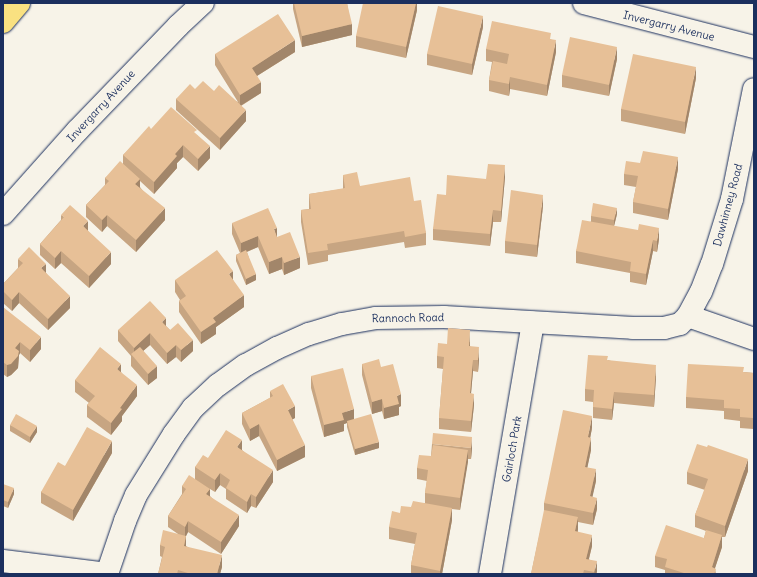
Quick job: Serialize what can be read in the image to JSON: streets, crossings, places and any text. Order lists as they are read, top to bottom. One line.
{"streets":{"street":["Invergarry Avenue","Dawhinney Road","Rannoch Road","Gairloch Park"]},"crossings":[["Dawhinney Road","Rannoch Road"],["Rannoch Road","Gairloch Park"]]}
